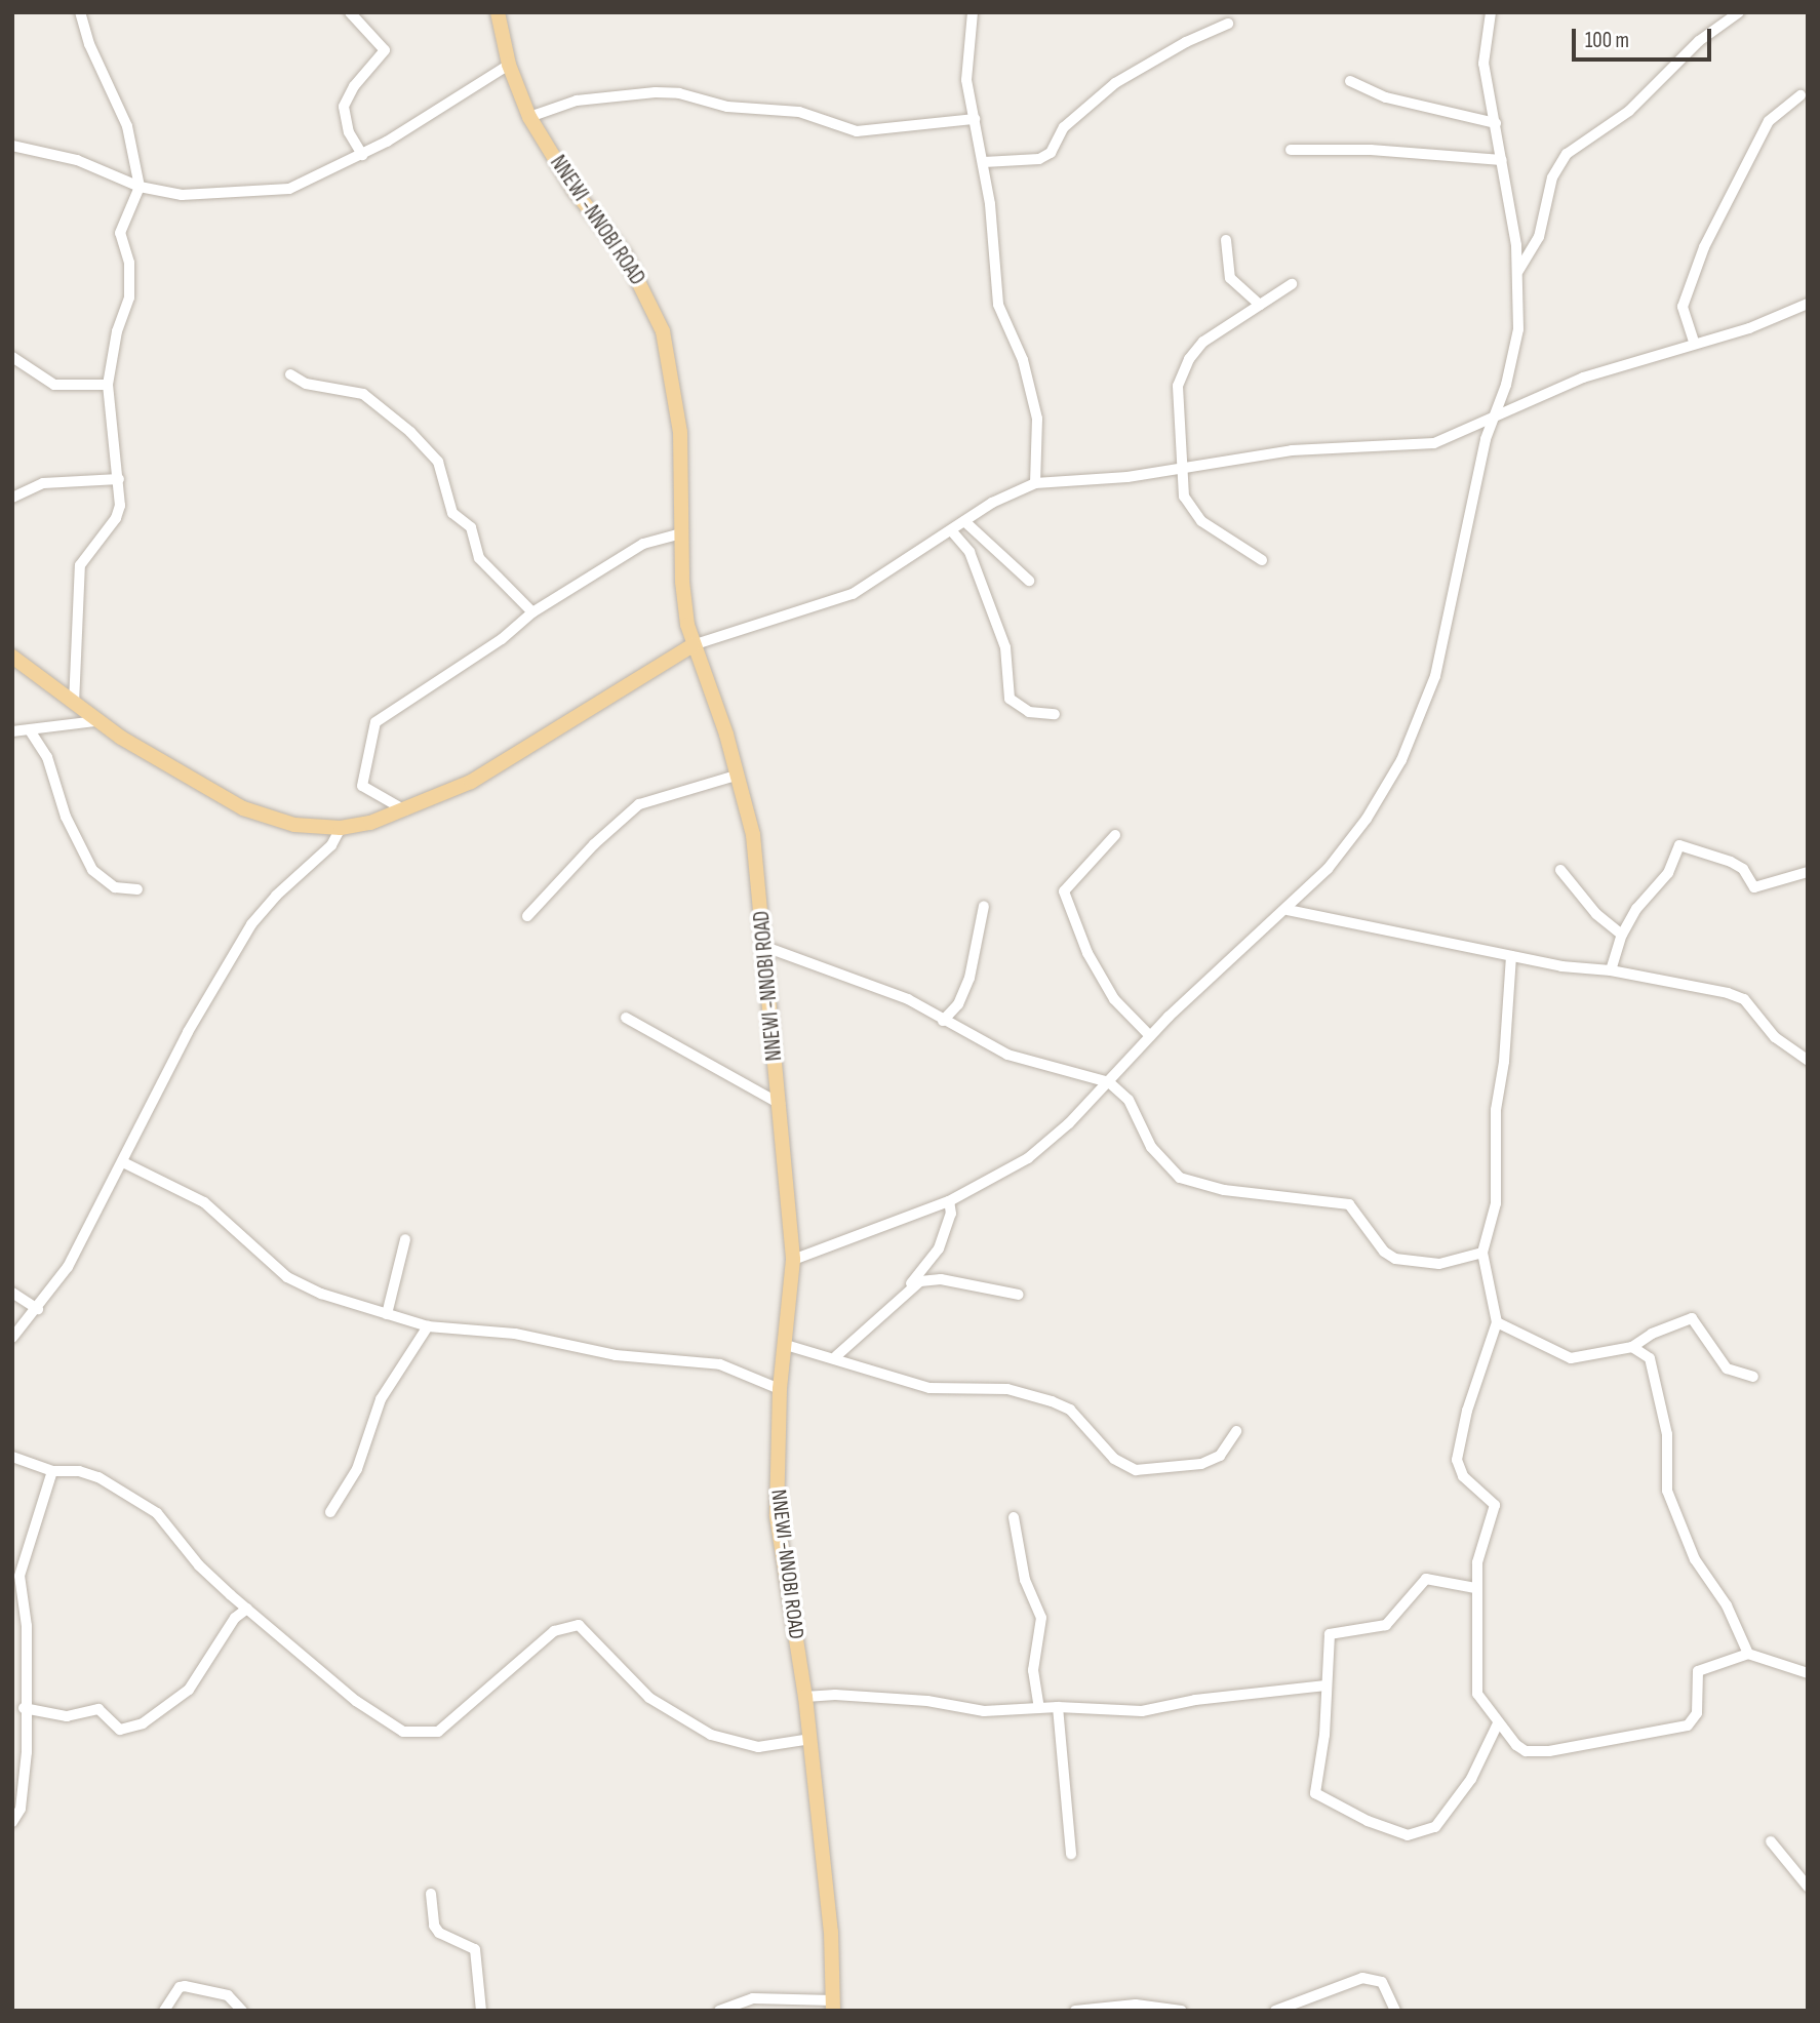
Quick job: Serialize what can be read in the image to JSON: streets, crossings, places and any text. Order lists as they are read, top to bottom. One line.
{"streets":{"main road":["NNEWI -NNOBI ROAD"]},"scale_bar":"100 m"}
